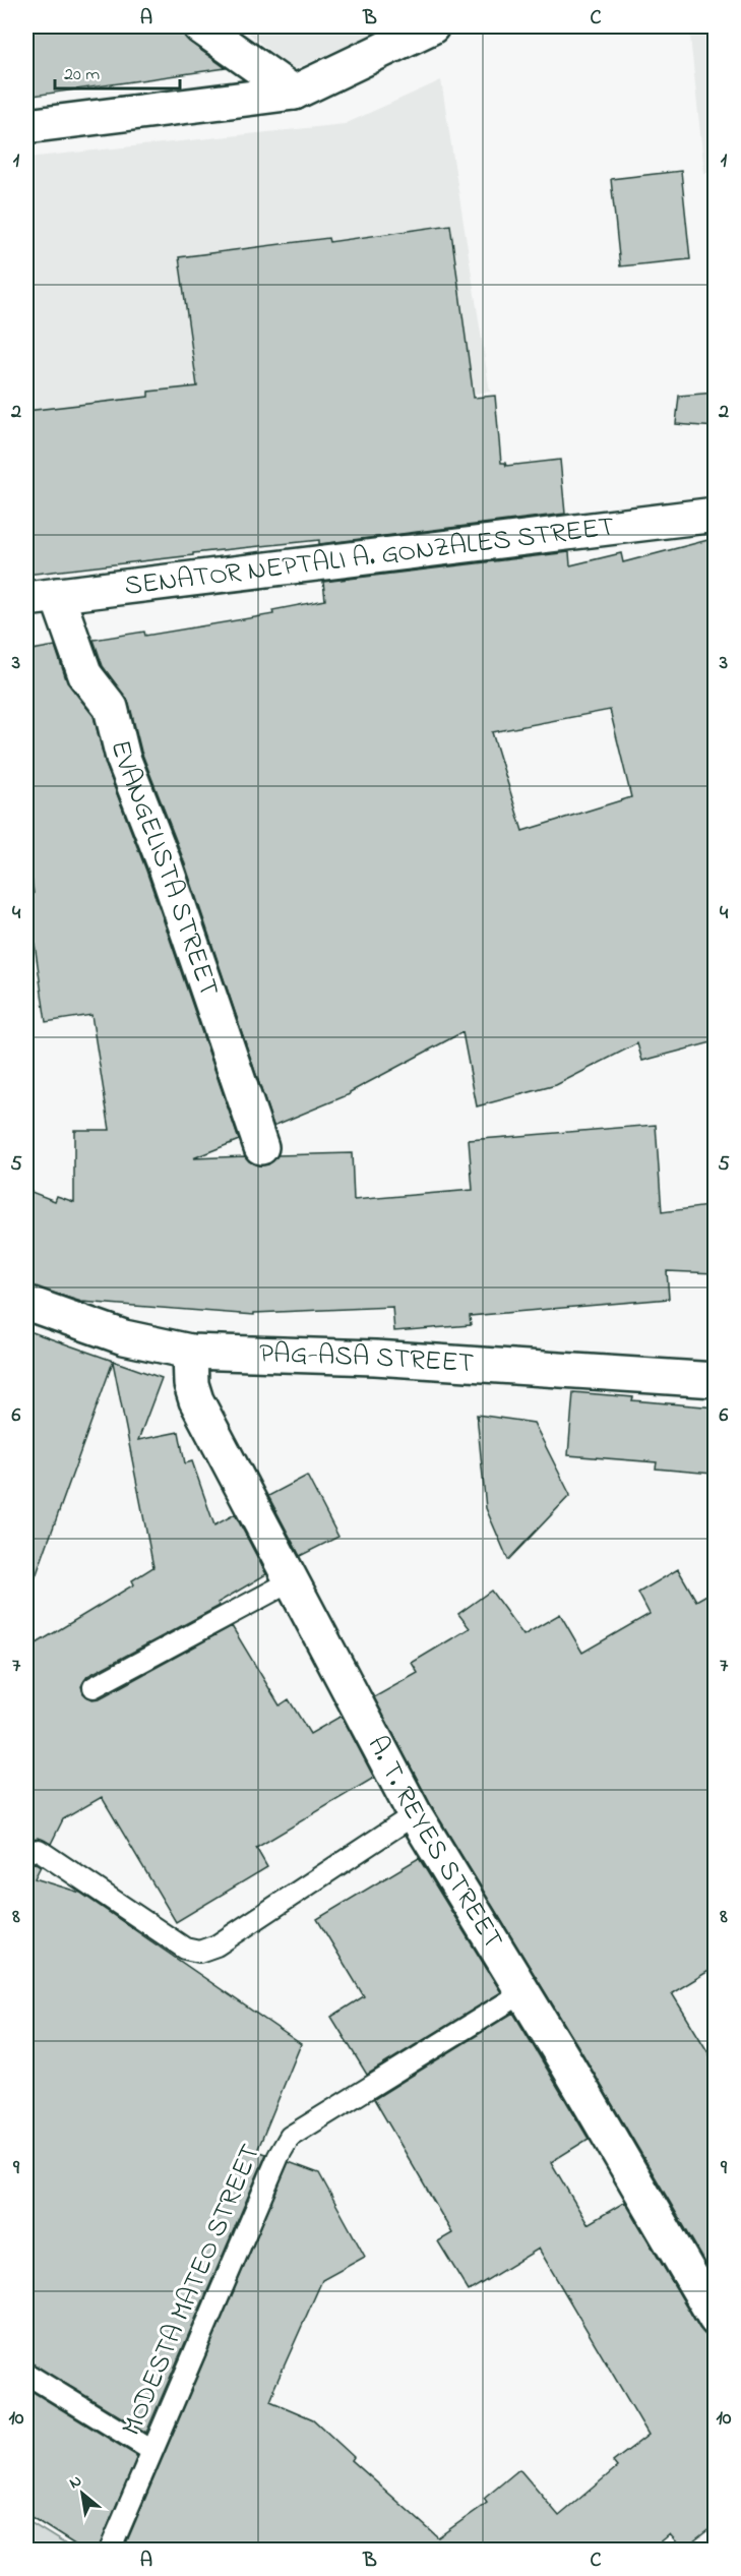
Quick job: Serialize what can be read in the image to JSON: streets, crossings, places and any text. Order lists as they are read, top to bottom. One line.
{"streets":{"street":["SENATOR NEPTALI A. GONZALES STREET","EVANGELISTA STREET","PAG-ASA STREET","A. T. REYES STREET"],"lane":["MODESTA MATEO STREET"]},"crossings":[["SENATOR NEPTALI A. GONZALES STREET","EVANGELISTA STREET"],["PAG-ASA STREET","A. T. REYES STREET"],["A. T. REYES STREET","MODESTA MATEO STREET"]],"scale_bar":"20 m","north":"top left","grid":{"columns":["A","B","C"],"rows":["1","2","3","4","5","6","7","8","9","10"]}}
